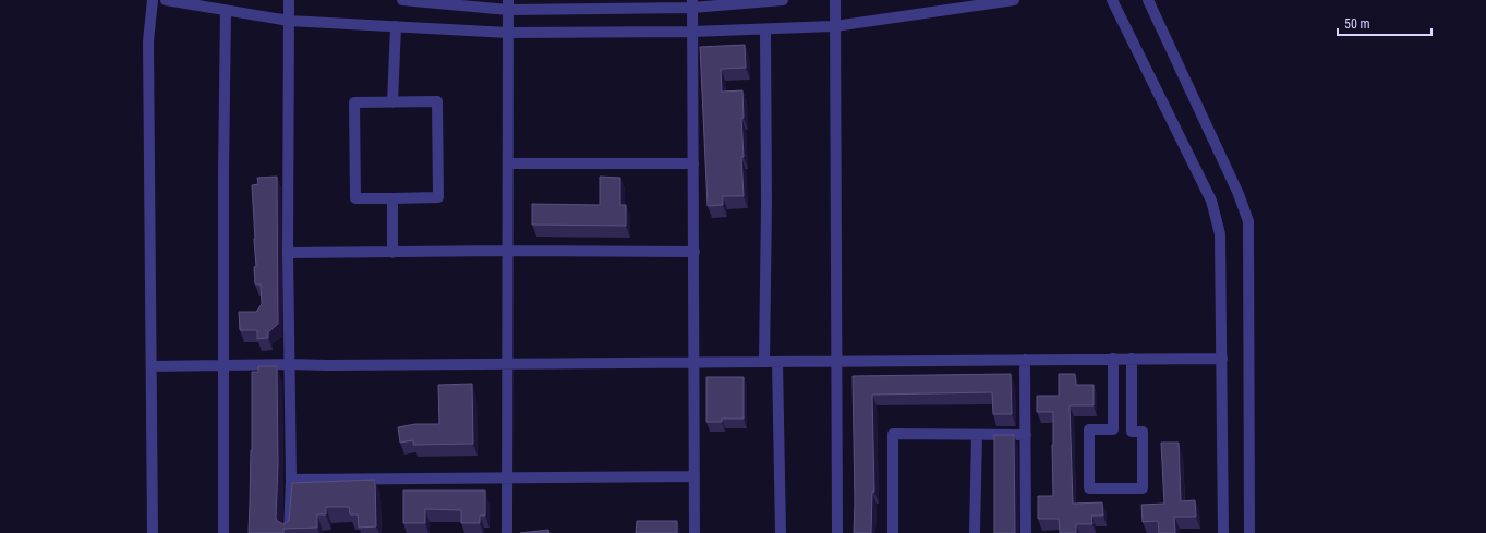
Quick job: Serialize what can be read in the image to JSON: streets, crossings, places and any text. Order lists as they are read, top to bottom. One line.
{"scale_bar":"50 m"}
